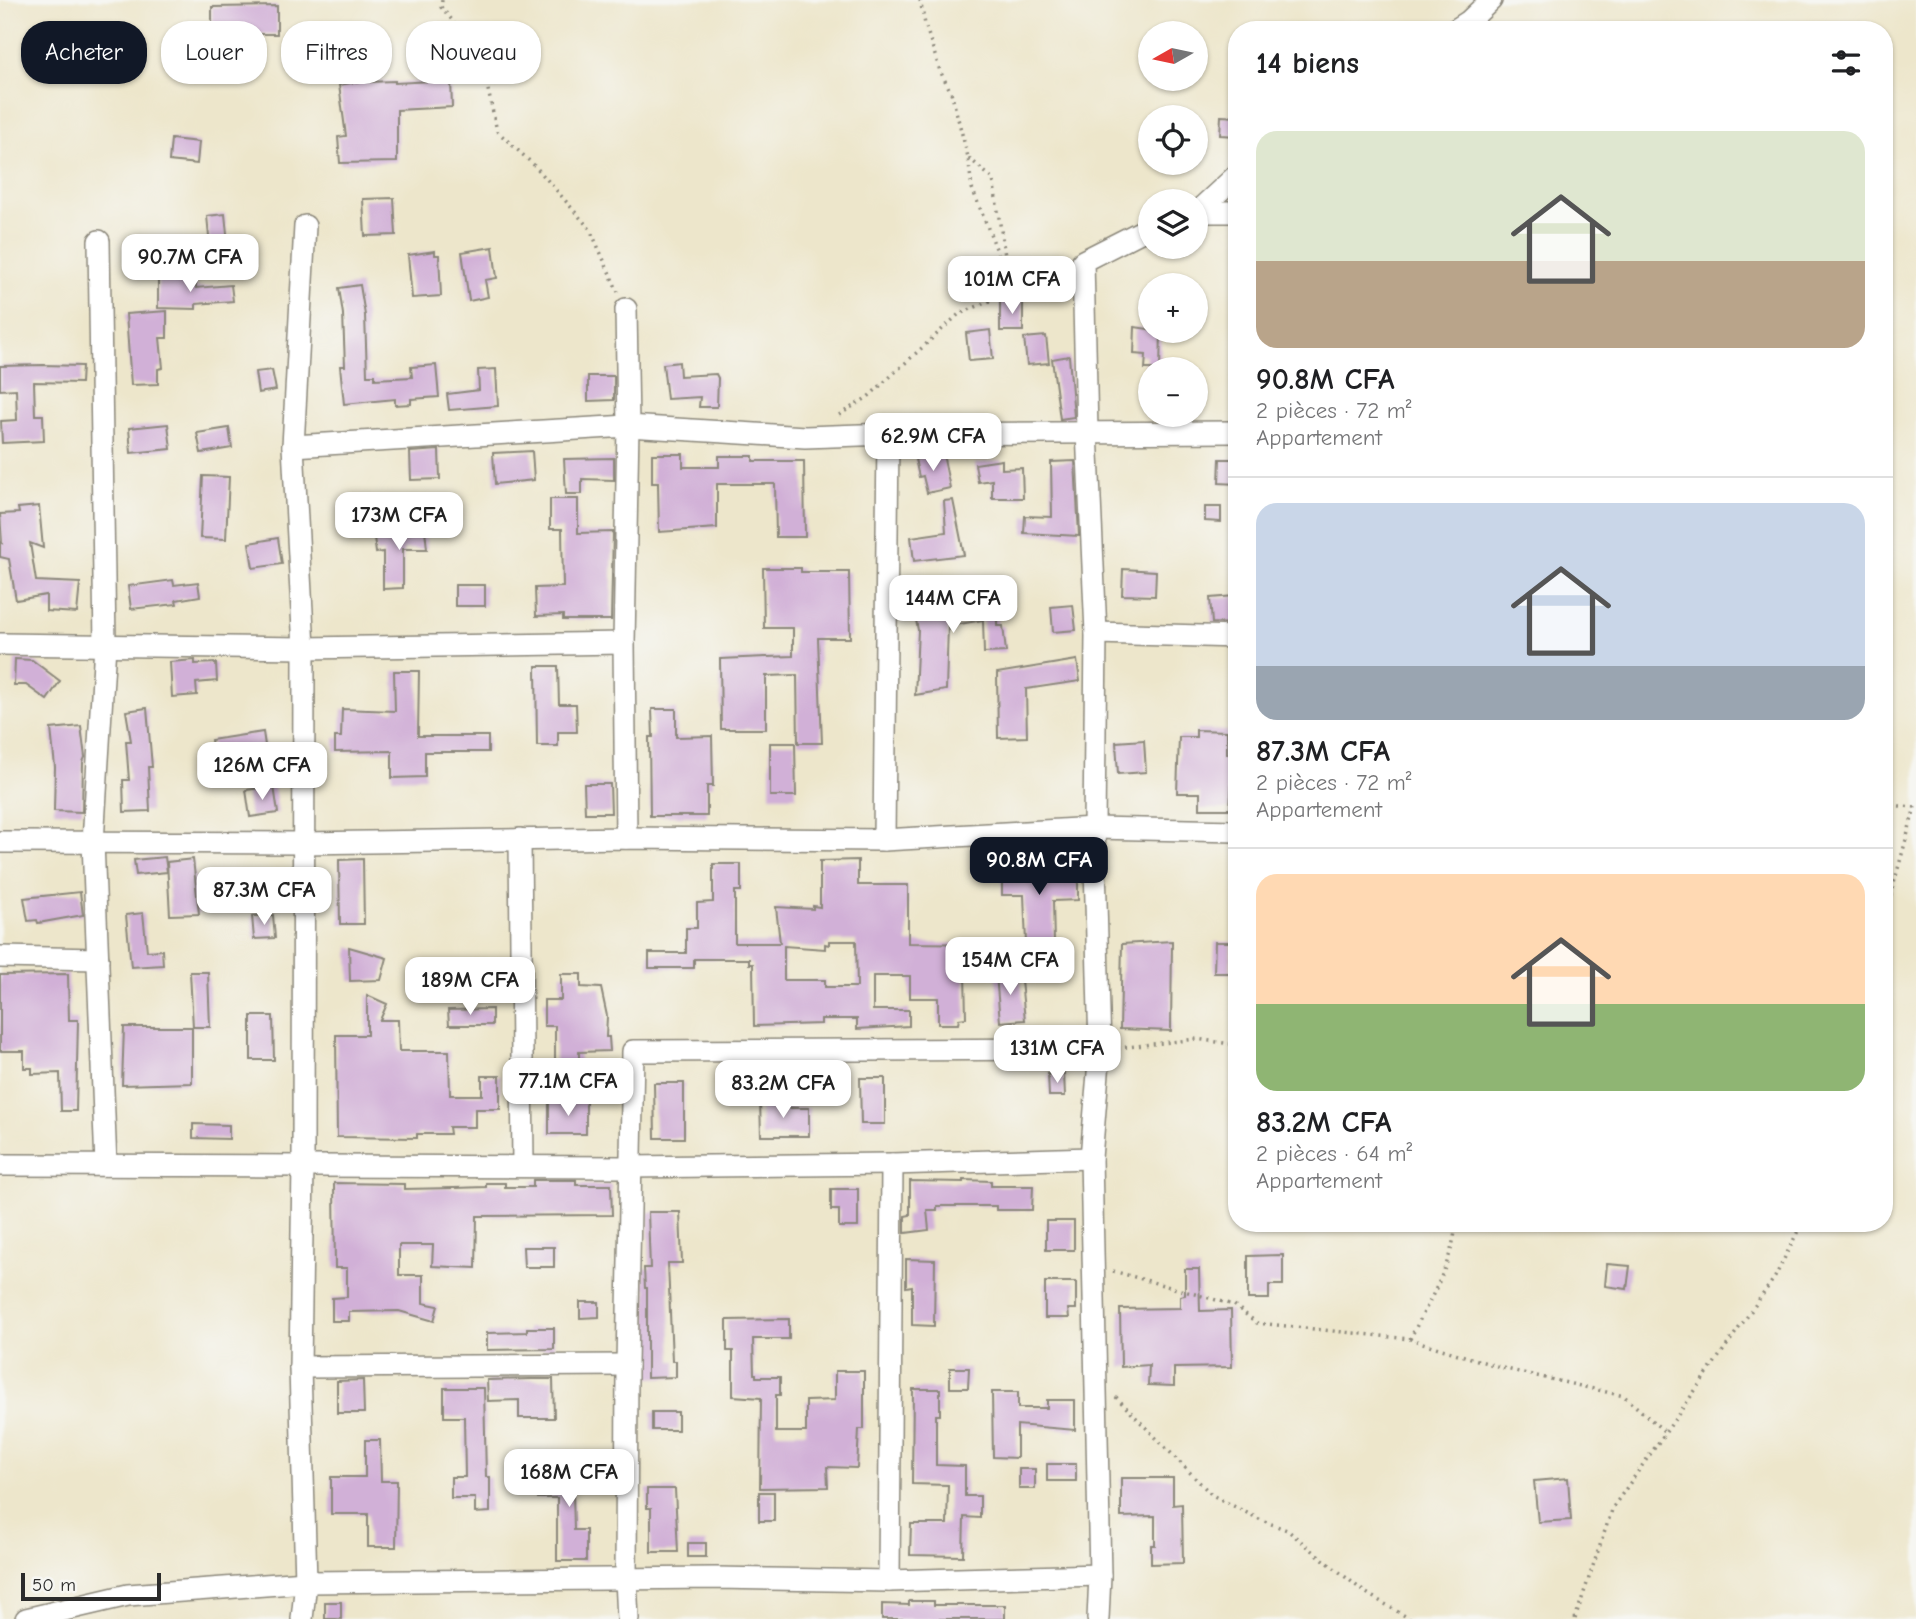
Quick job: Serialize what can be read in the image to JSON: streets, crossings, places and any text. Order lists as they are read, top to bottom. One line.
{"scale_bar":"50 m","north":"left","page":{"map_buttons":["+","−"],"chip":["Acheter","Louer","Filtres","Nouveau"],"heading":"14 biens","list":[{"name":"90.8M CFA","note":"2 pièces · 72 m² · Appartement"},{"name":"87.3M CFA","note":"2 pièces · 72 m² · Appartement"},{"name":"83.2M CFA","note":"2 pièces · 64 m² · Appartement"}],"price":["90.7M CFA","101M CFA","62.9M CFA","173M CFA","144M CFA","126M CFA","90.8M CFA","87.3M CFA","154M CFA","189M CFA","131M CFA","77.1M CFA","83.2M CFA","168M CFA"],"scale":"50 m"}}
